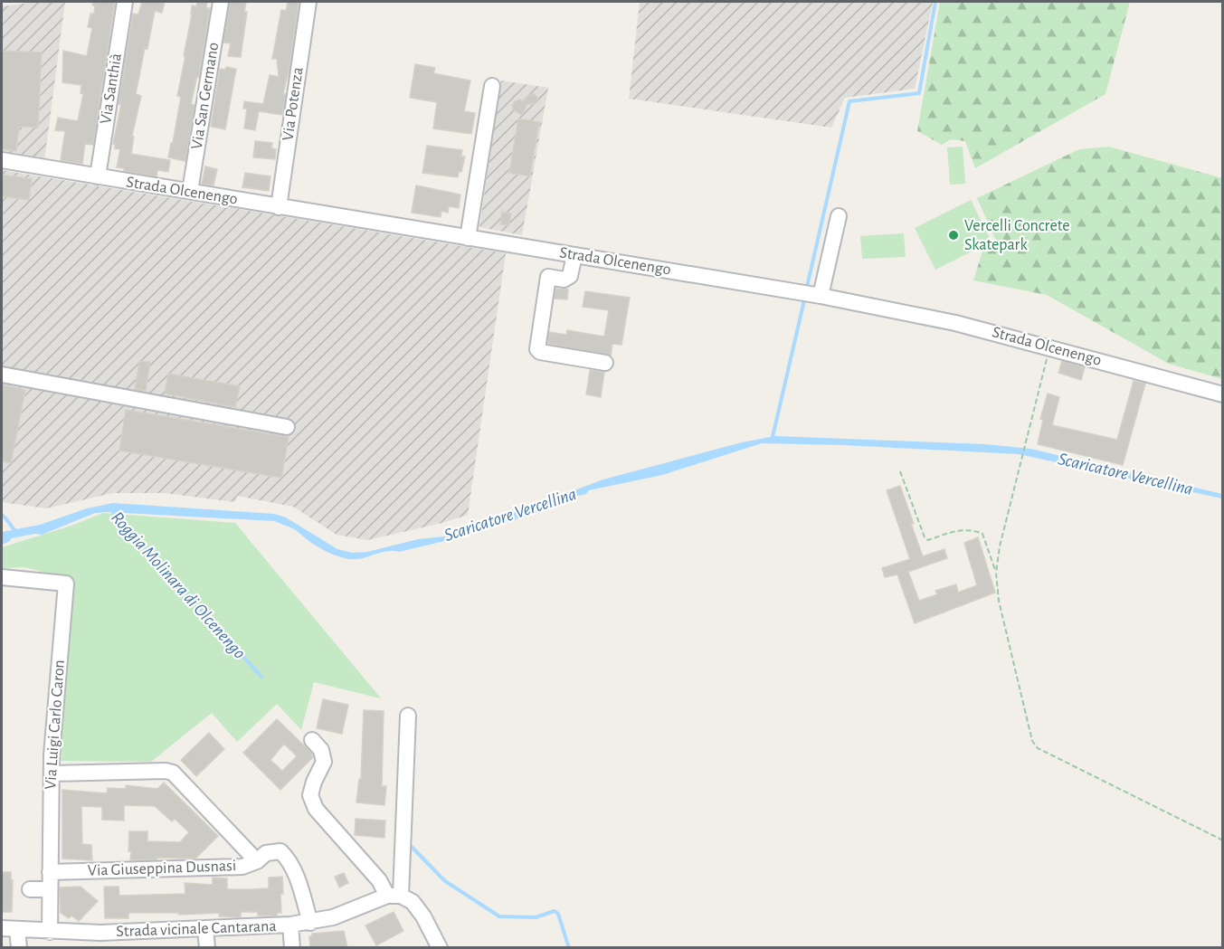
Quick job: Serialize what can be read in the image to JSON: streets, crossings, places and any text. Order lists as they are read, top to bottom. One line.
{"streets":{"street":["Via Santhià","Via San Germano","Via Potenza","Strada Olcenengo","Via Luigi Carlo Caron","Via Giuseppina Dusnasi","Strada vicinale Cantarana"]},"crossings":[["Via Santhià","Strada Olcenengo"],["Via San Germano","Strada Olcenengo"],["Via Potenza","Strada Olcenengo"],["Via Luigi Carlo Caron","Via Giuseppina Dusnasi"],["Via Luigi Carlo Caron","Strada vicinale Cantarana"]],"water":["Scaricatore Vercellina","Roggia Molinara di Olcenengo"],"places":["Vercelli Concrete Skatepark"]}
